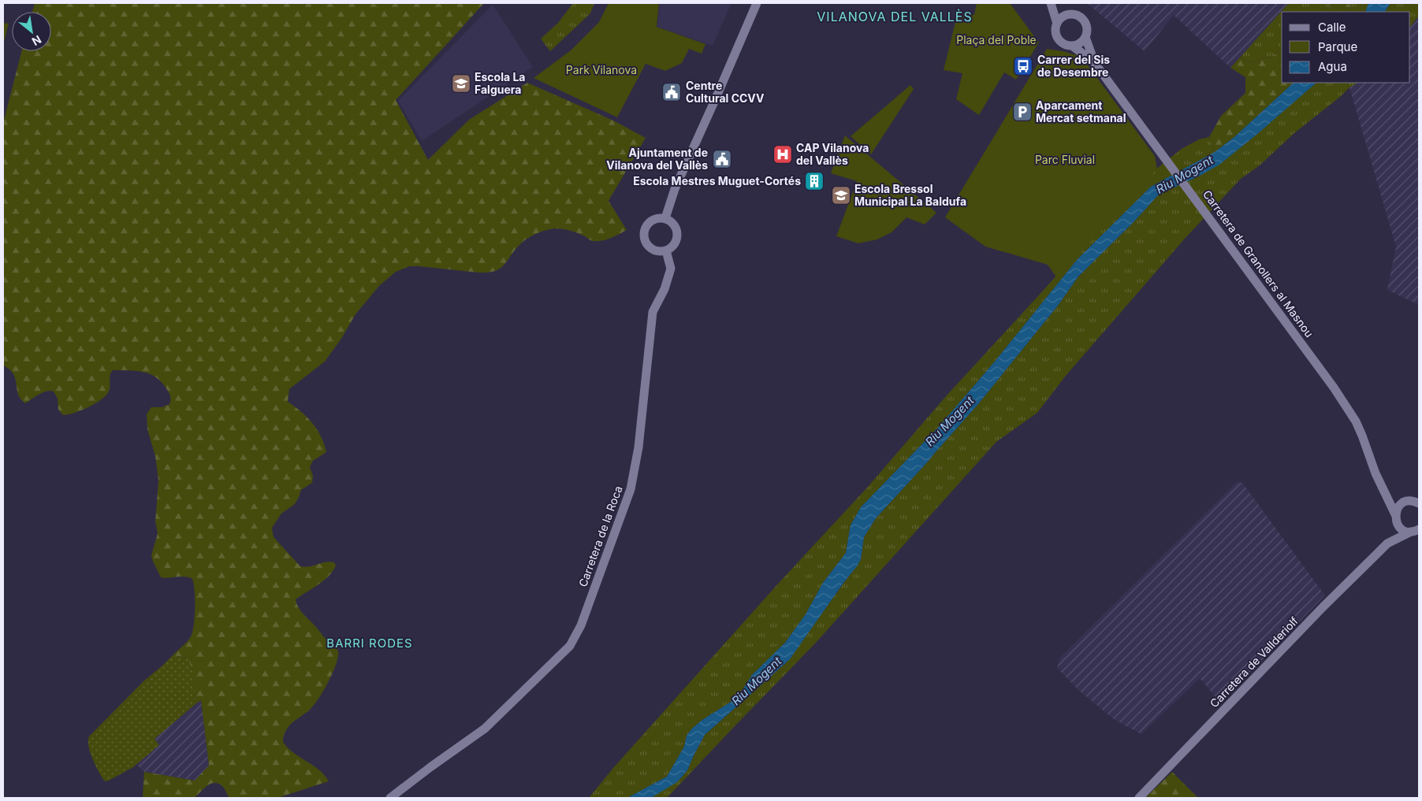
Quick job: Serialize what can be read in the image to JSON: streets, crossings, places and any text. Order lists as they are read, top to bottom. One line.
{"streets":{"street":["Carretera de Granollers al Masnou","Carretera de la Roca","Carretera de Vallderiolf"]},"crossings":[["Carretera de Granollers al Masnou","Carretera de Vallderiolf"]],"districts":["VILANOVA DEL VALLÈS","BARRI RODES"],"water":["Riu Mogent"],"parks":["Plaça del Poble","Park Vilanova","Parc Fluvial"],"places":{"bus stop":["Carrer del Sis de Desembre"],"school or university":["Escola La Falguera","Escola Bressol Municipal La Baldufa"],"public building":["Centre Cultural CCVV","Ajuntament de Vilanova del Vallès"],"parking":["Aparcament Mercat setmanal"],"hospital":["CAP Vilanova del Vallès"],"building":["Escola Mestres Muguet-Cortés"]},"legend":["Calle","Parque","Agua"],"north":"bottom right"}
